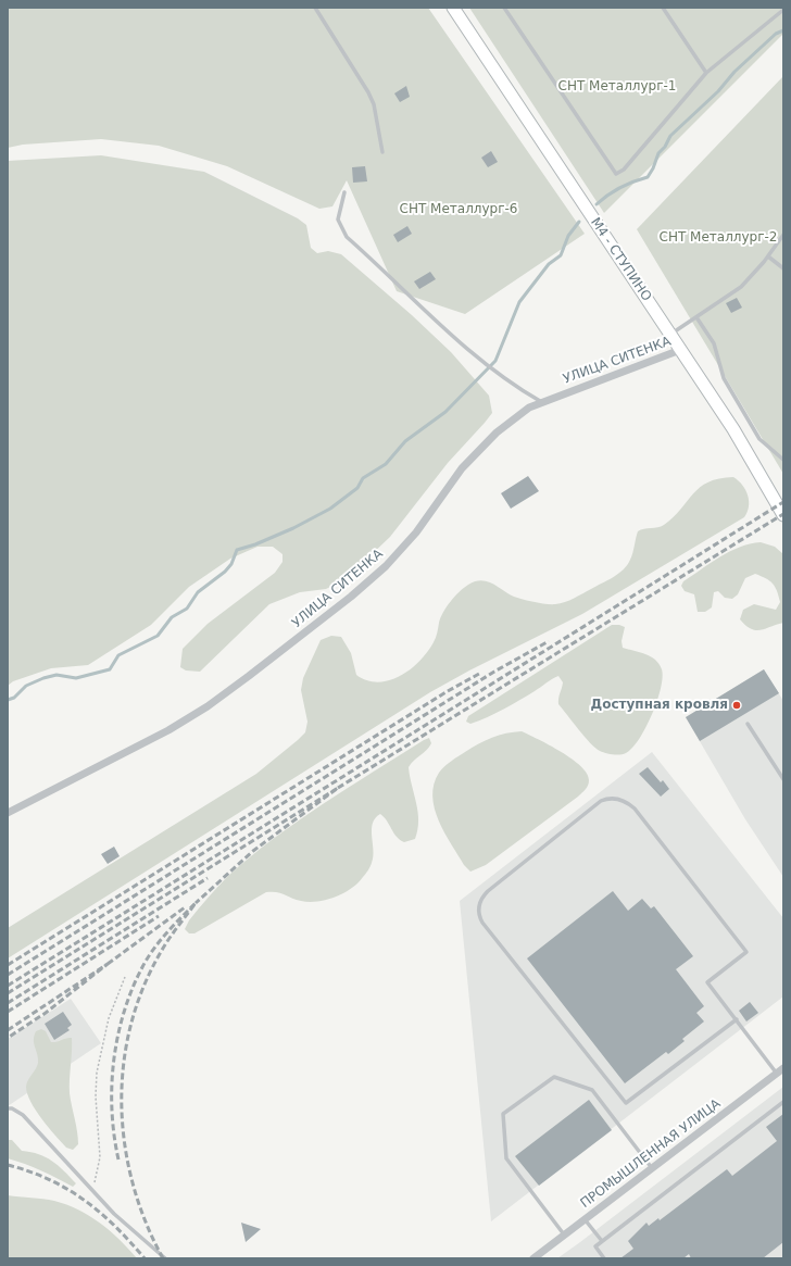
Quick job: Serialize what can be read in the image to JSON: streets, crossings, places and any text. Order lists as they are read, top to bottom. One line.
{"streets":{"main road":["М4 - СТУПИНО"],"street":["УЛИЦА СИТЕНКА","ПРОМЫШЛЕННАЯ УЛИЦА"]},"crossings":[["М4 - СТУПИНО","УЛИЦА СИТЕНКА"]],"parks":["СНТ Металлург-1","СНТ Металлург-6","СНТ Металлург-2"],"places":["Доступная кровля"]}
